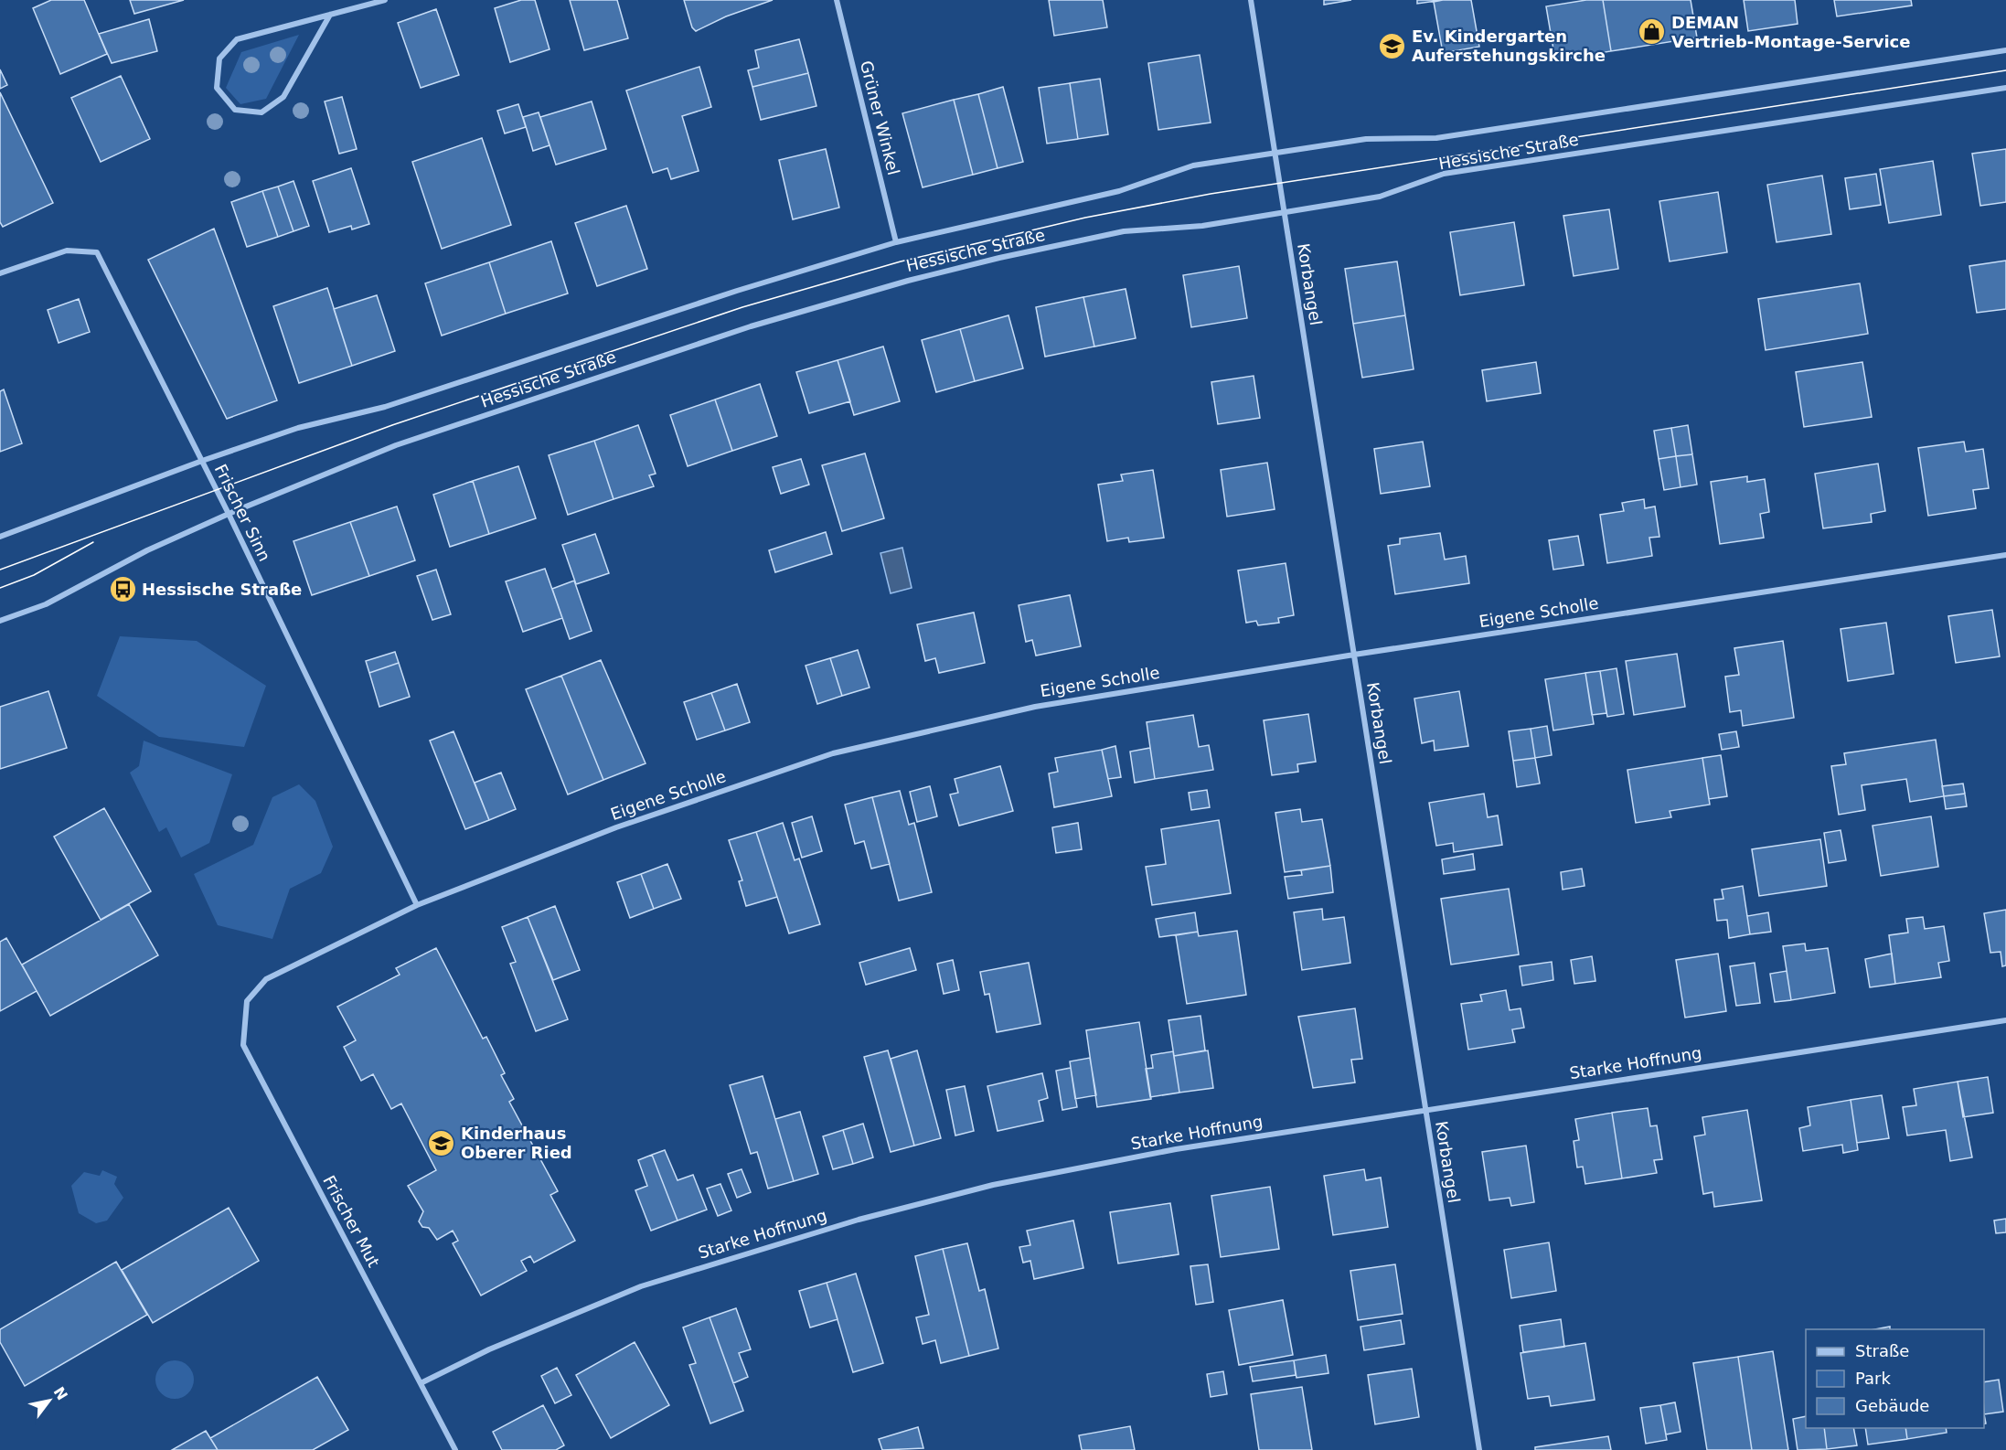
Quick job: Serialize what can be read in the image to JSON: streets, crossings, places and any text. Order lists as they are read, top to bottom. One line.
{"streets":{"street":["Grüner Winkel","Hessische Straße","Korbangel","Frischer Sinn","Eigene Scholle","Starke Hoffnung","Frischer Mut"]},"crossings":[["Grüner Winkel","Hessische Straße"],["Hessische Straße","Korbangel"],["Hessische Straße","Frischer Sinn"],["Korbangel","Eigene Scholle"],["Korbangel","Starke Hoffnung"],["Frischer Sinn","Eigene Scholle"],["Eigene Scholle","Frischer Mut"],["Starke Hoffnung","Frischer Mut"]],"places":{"shop":["DEMAN Vertrieb-Montage-Service"],"school or university":["Ev. Kindergarten Auferstehungskirche","Kinderhaus Oberer Ried"],"bus stop":["Hessische Straße"]},"legend":["Straße","Park","Gebäude"],"north":"top right"}
